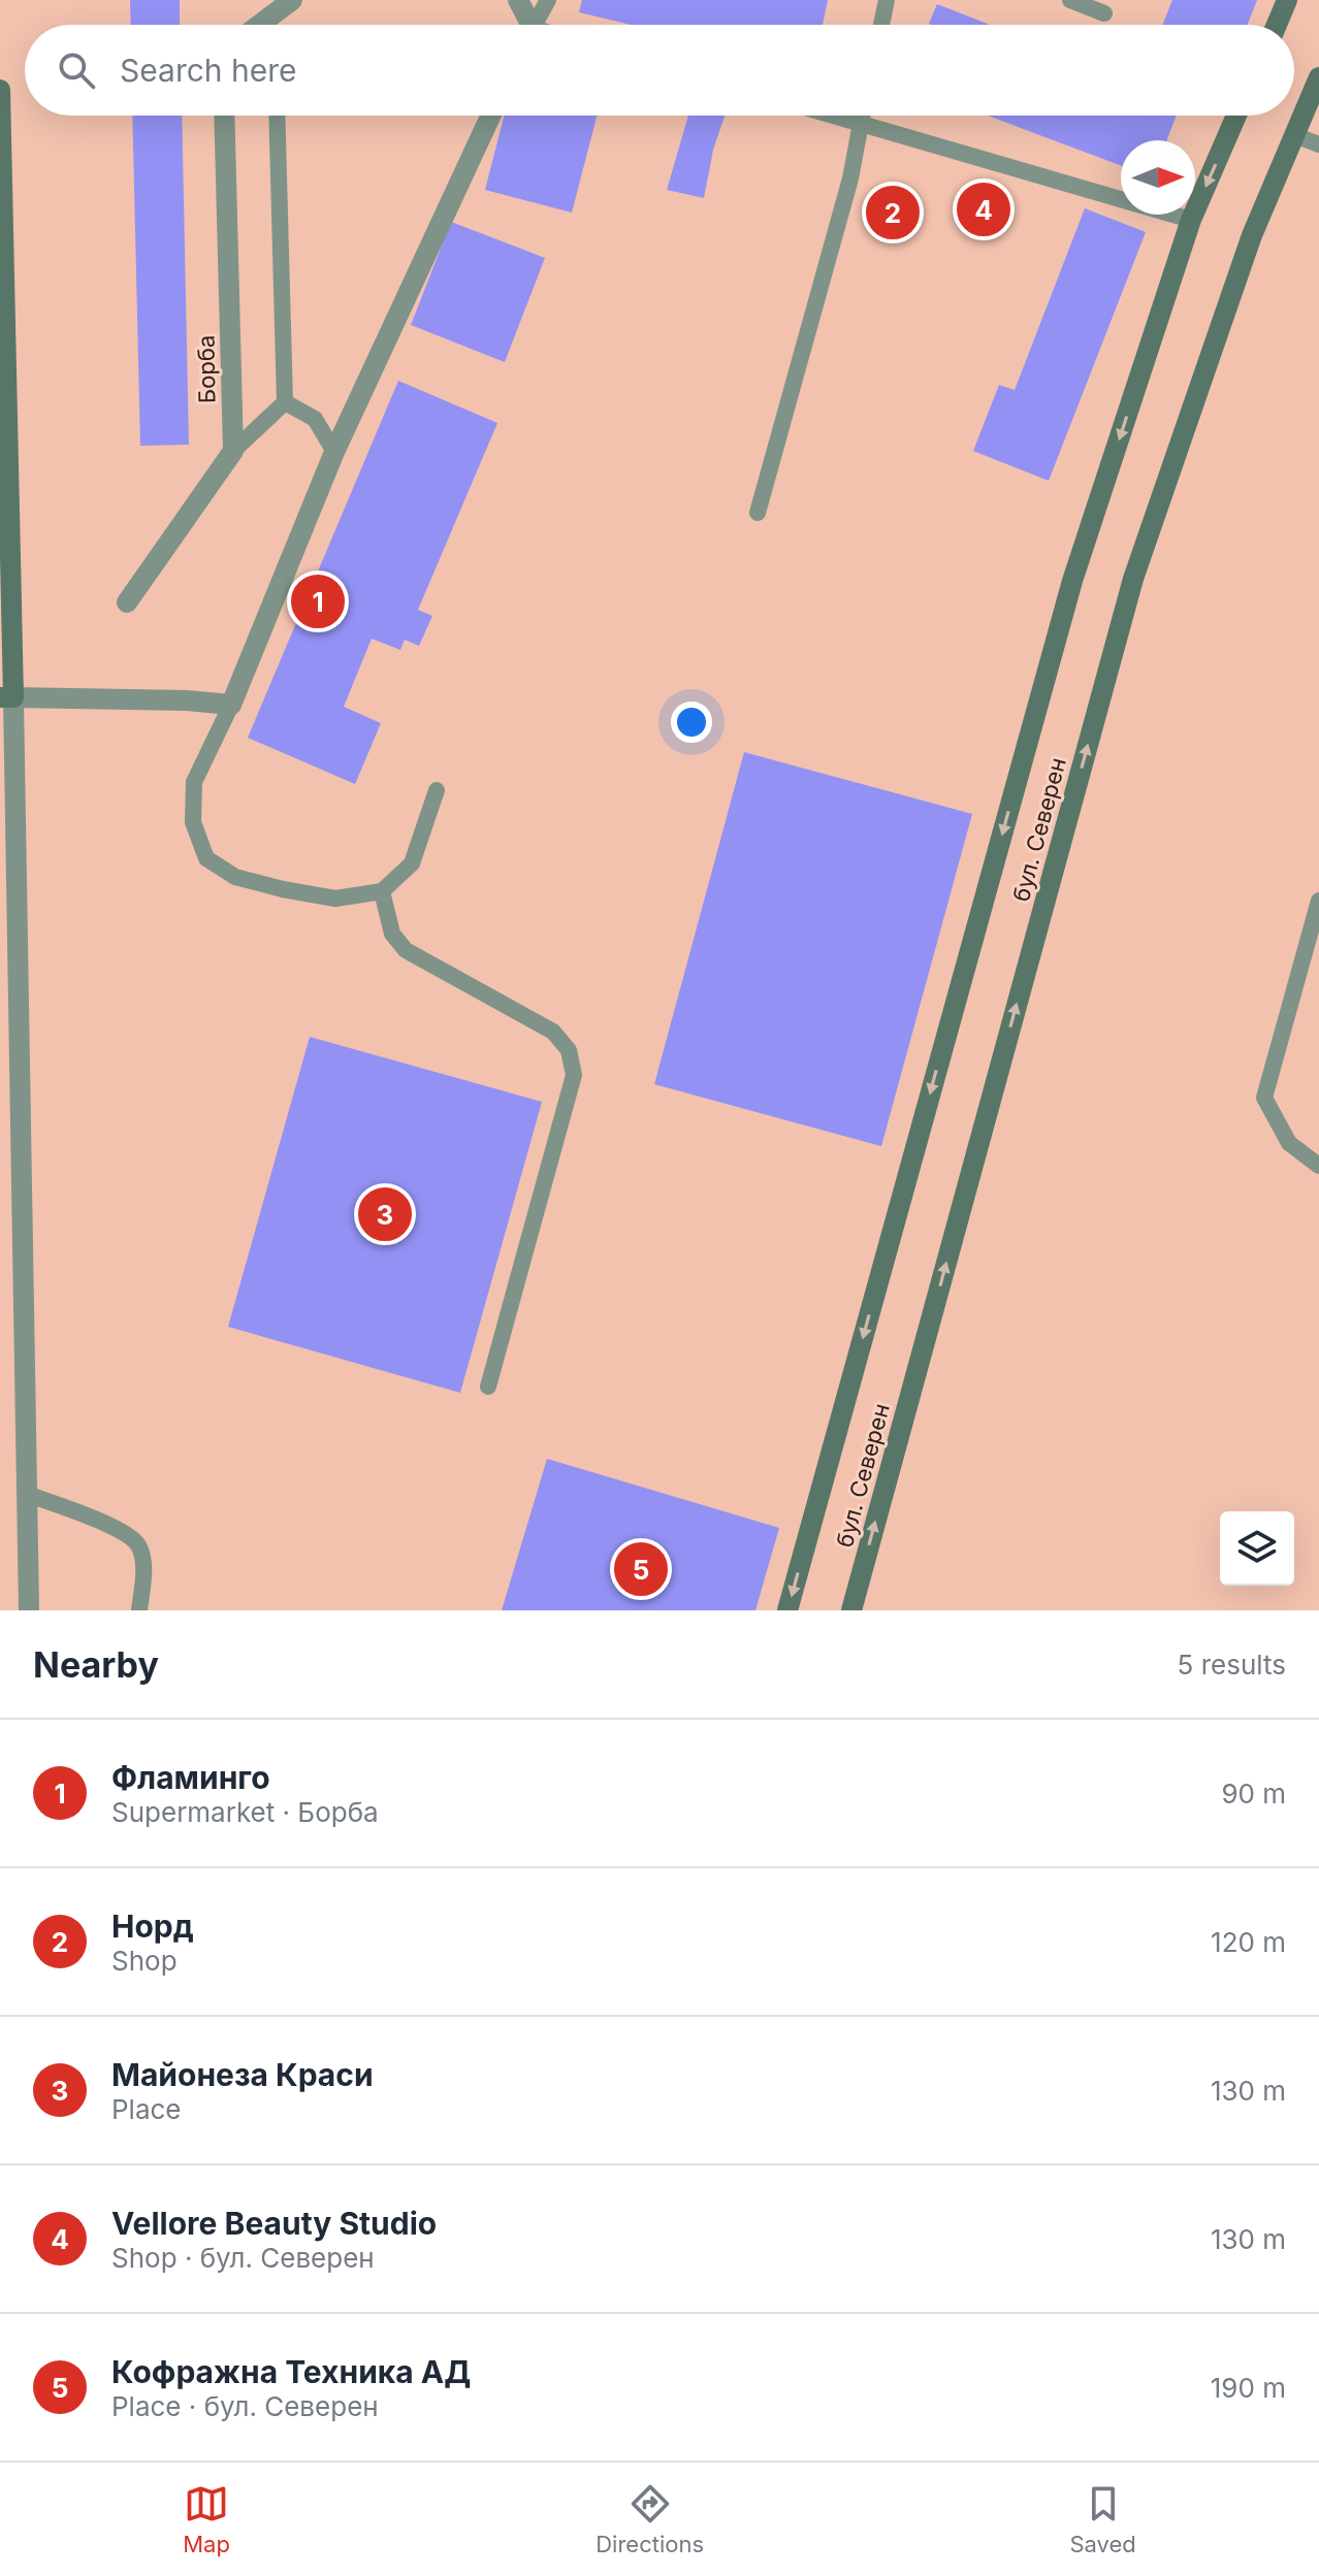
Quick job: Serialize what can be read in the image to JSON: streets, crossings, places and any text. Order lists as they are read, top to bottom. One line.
{"streets":{"main road":["бул. Северен"],"street":["Борба"]},"north":"right","page":{"search":"Search here","pins":["4","2","1","3","5"],"heading":["Nearby","5 results"],"list":[{"mark":"1","name":"Фламинго","note":"Supermarket · Борба","value":"90 m"},{"mark":"2","name":"Норд","note":"Shop","value":"120 m"},{"mark":"3","name":"Майонеза Краси","note":"Place","value":"130 m"},{"mark":"4","name":"Vellore Beauty Studio","note":"Shop · бул. Северен","value":"130 m"},{"mark":"5","name":"Кофражна Техника АД","note":"Place · бул. Северен","value":"190 m"}],"nav":["Map","Directions","Saved"]}}
